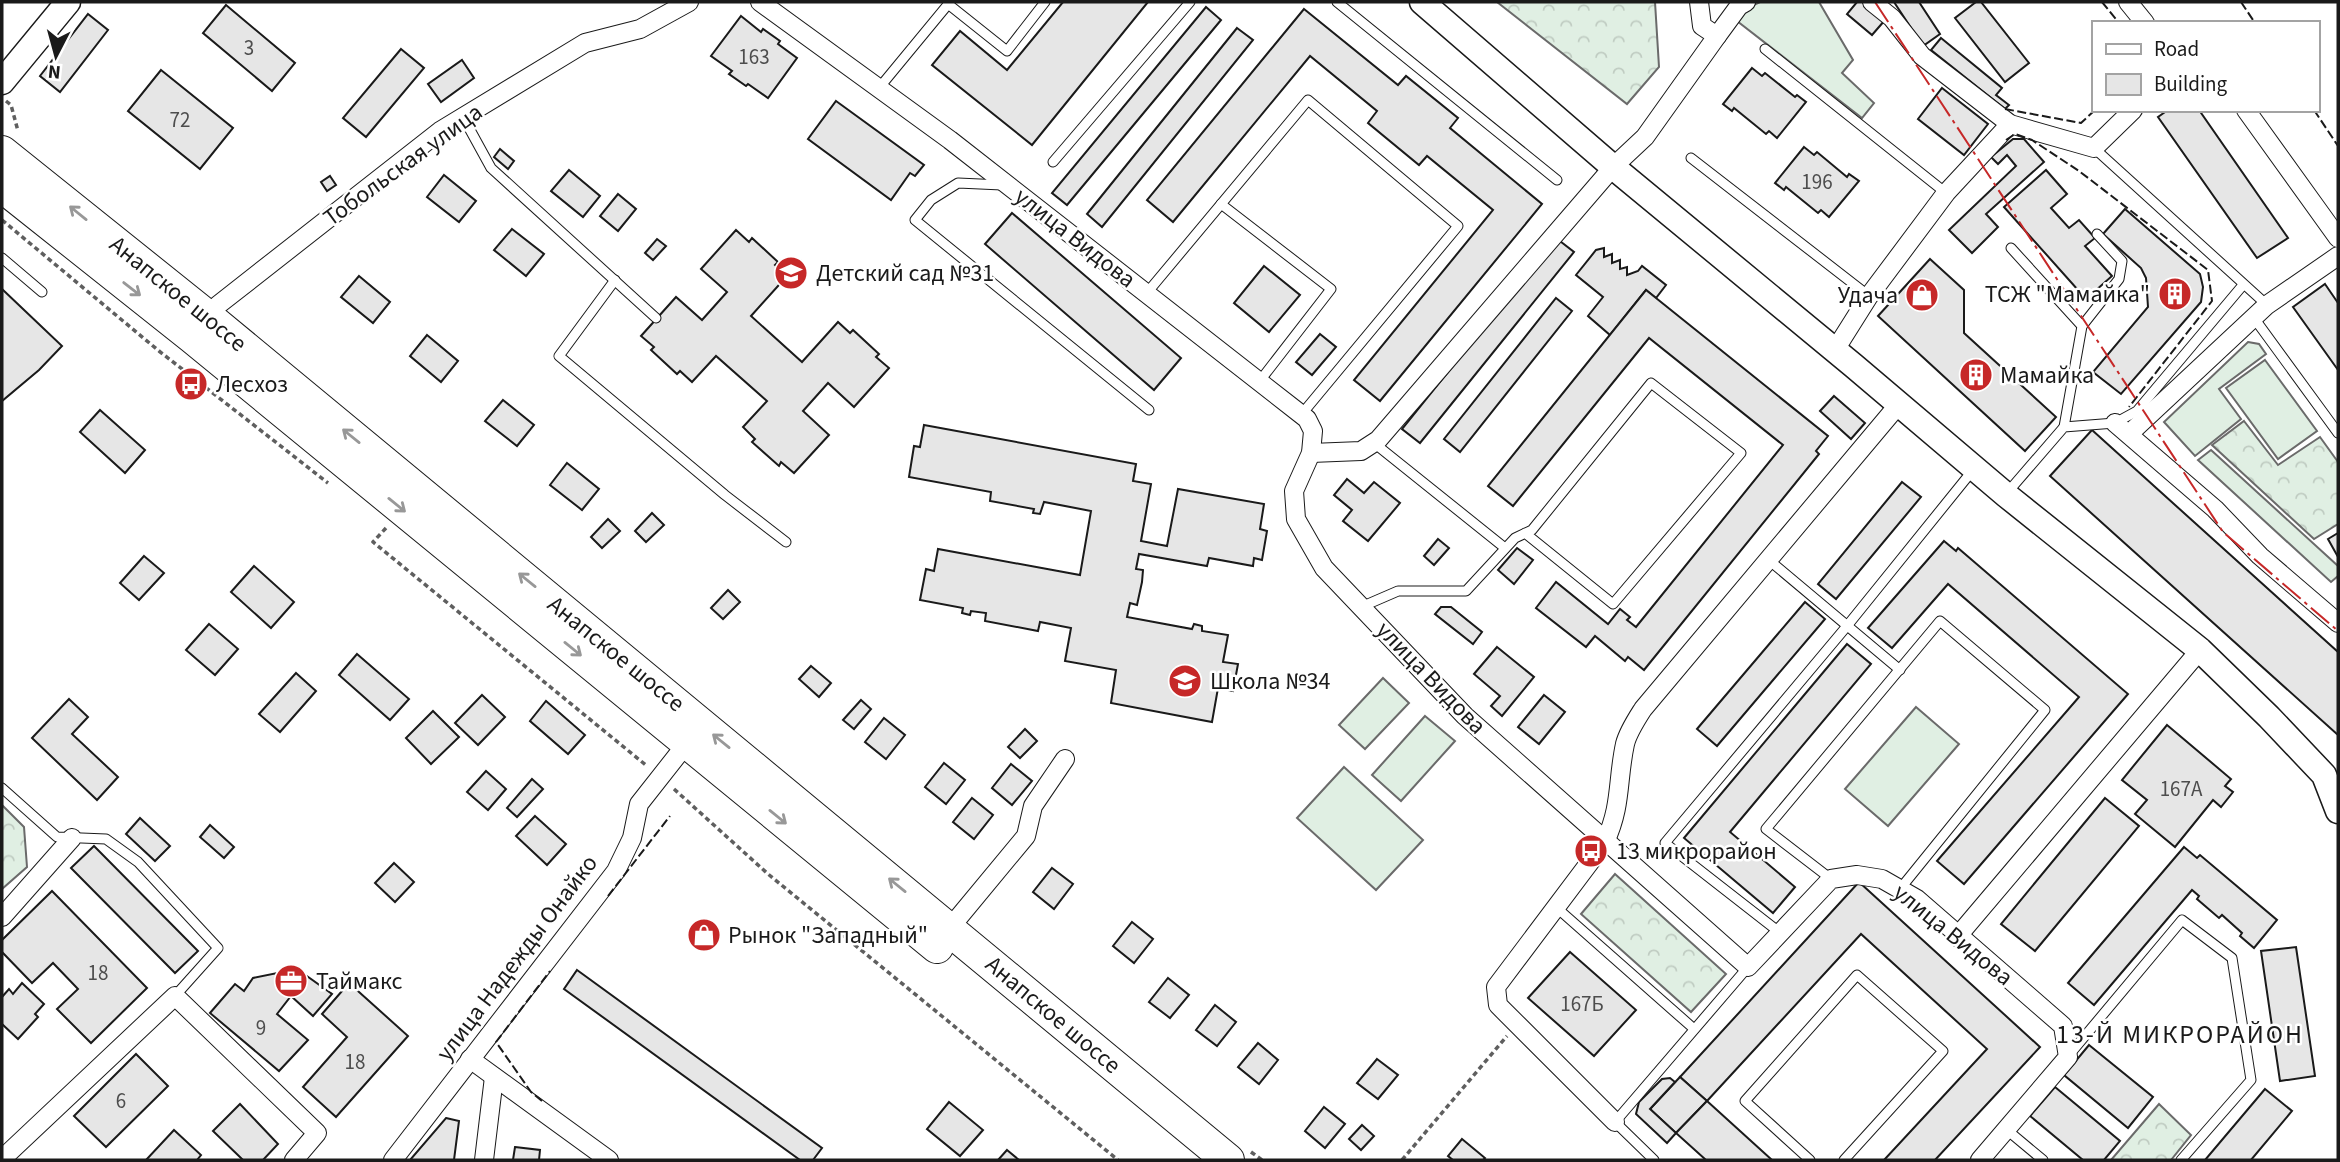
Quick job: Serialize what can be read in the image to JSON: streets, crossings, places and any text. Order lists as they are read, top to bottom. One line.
{"streets":{"highway":["Анапское шоссе"],"street":["Тобольская улица","улица Видова","улица Надежды Онайко"]},"crossings":[["Тобольская улица","Анапское шоссе"],["Анапское шоссе","улица Надежды Онайко"]],"districts":["13-Й МИКРОРАЙОН"],"places":{"school or university":["Детский сад №31","Школа №34"],"building":["ТСЖ \"Мамайка\"","Мамайка"],"shop":["Удача","Рынок \"Западный\""],"bus stop":["Лесхоз","13 микрорайон"],"office":["Таймакс"]},"house_numbers":["3","163","72","196","167А","18","167Б","9","18","6"],"legend":["Road","Building"],"north":"bottom"}
